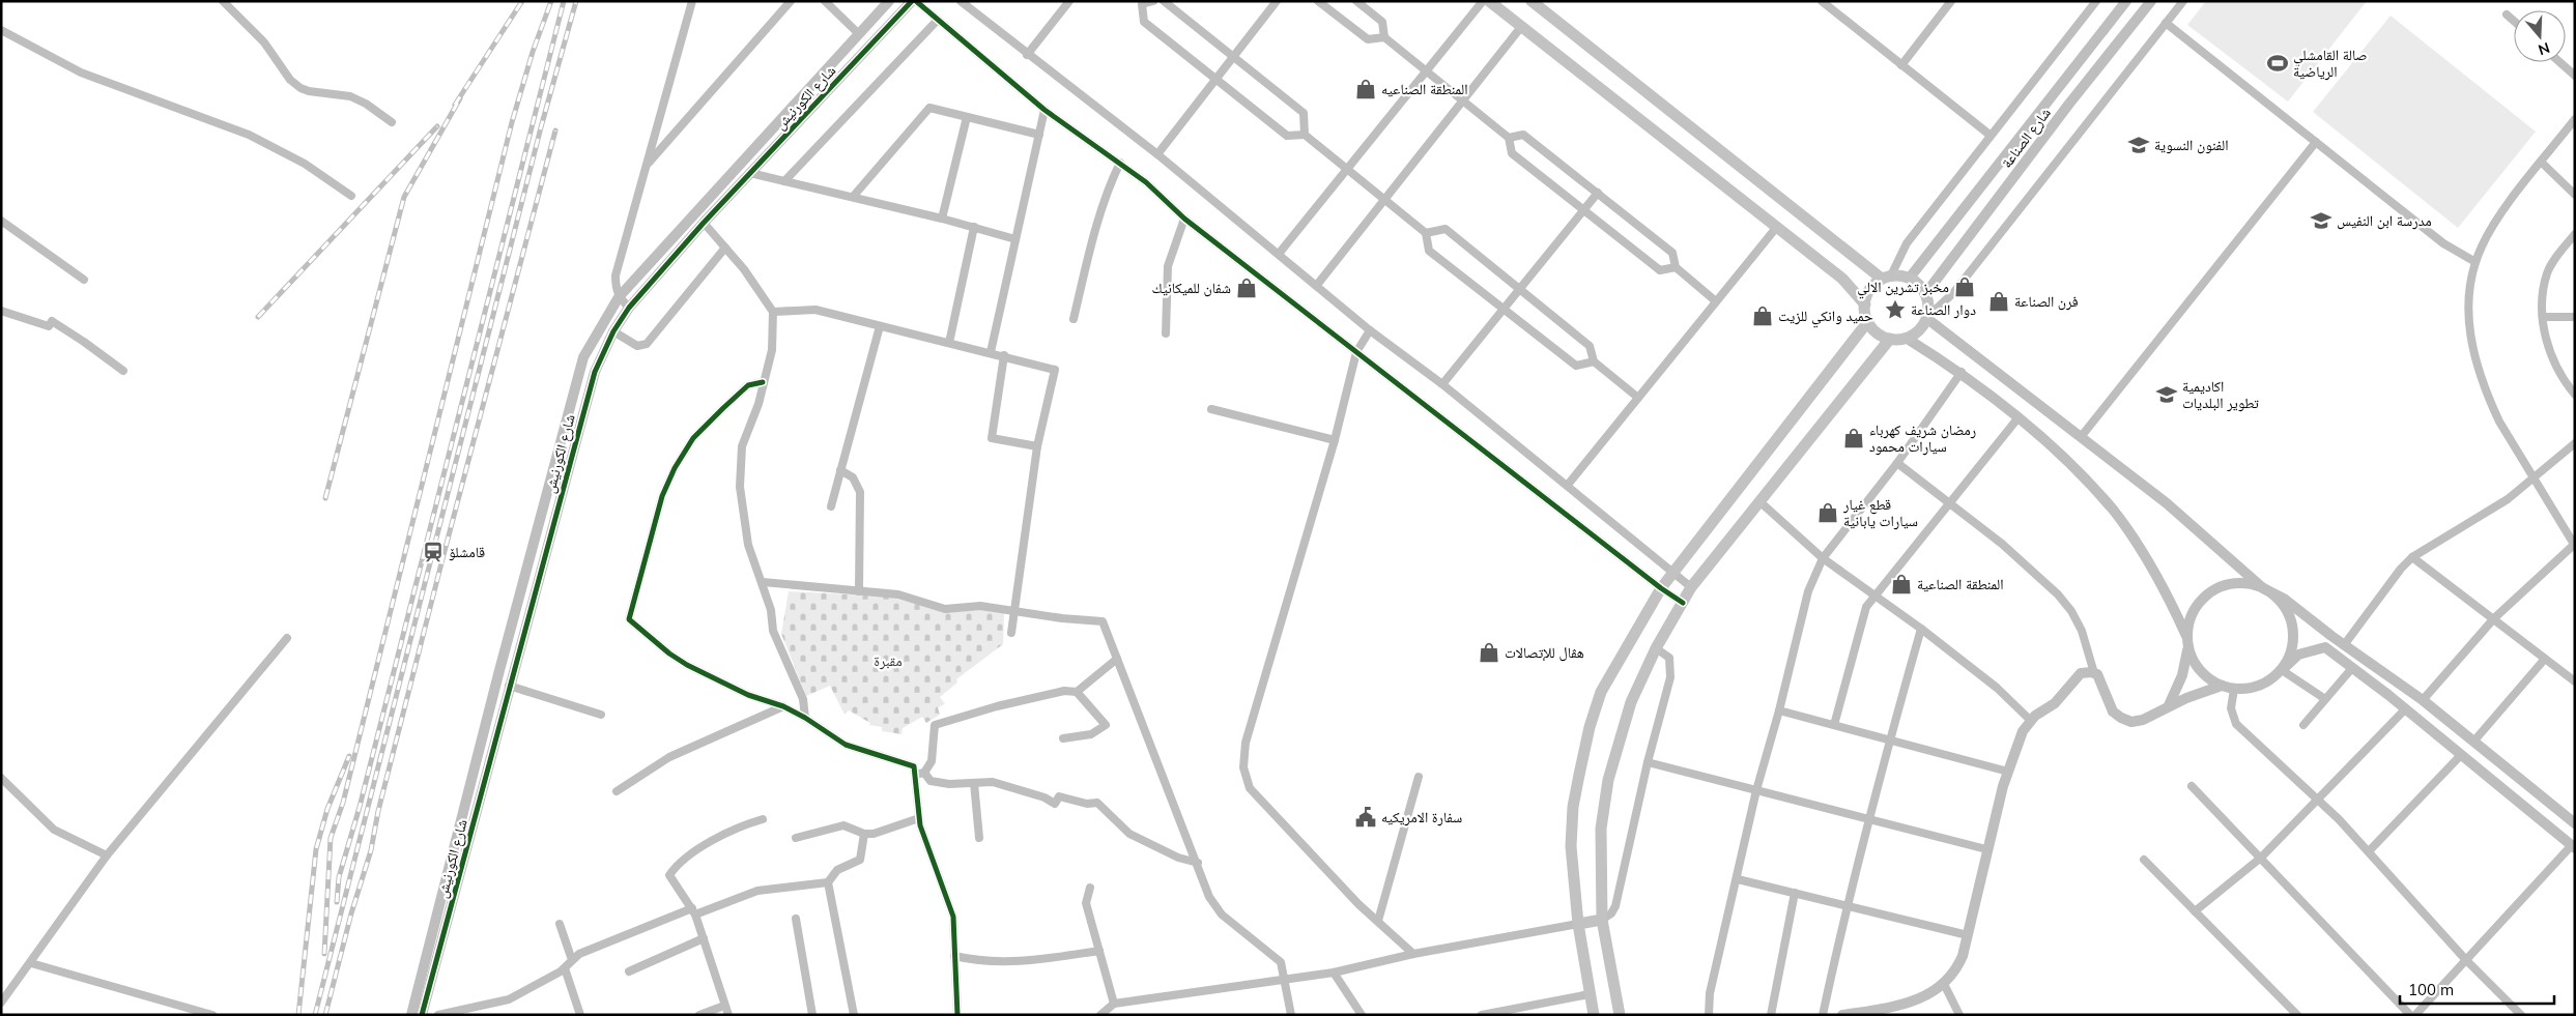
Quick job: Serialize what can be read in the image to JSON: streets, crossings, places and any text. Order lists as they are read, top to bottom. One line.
{"streets":{"street":["شارع الكورنيش","شارع الصناعة"]},"parks":["مقبرة"],"places":{"sports":["صالة القامشلي الرياضية"],"shop":["المنطقة الصناعيه","مخبز تشرين الالي","شفان للميكانيك","فرن الصناعة","حميد وانكي للزيت","رمضان شريف كهرباء سيارات محمود","قطع غيار سيارات يابانية","المنطقة الصناعية","هڤال للإتصالات"],"school or university":["الفنون النسوية","مدرسة ابن النفيس","اكاديمية تطوير البلديات"],"place":["دوار الصناعة"],"station":["قامشلۆ"],"public building":["سفارة الامريكيه"]},"scale_bar":"100 m","north":"bottom"}
